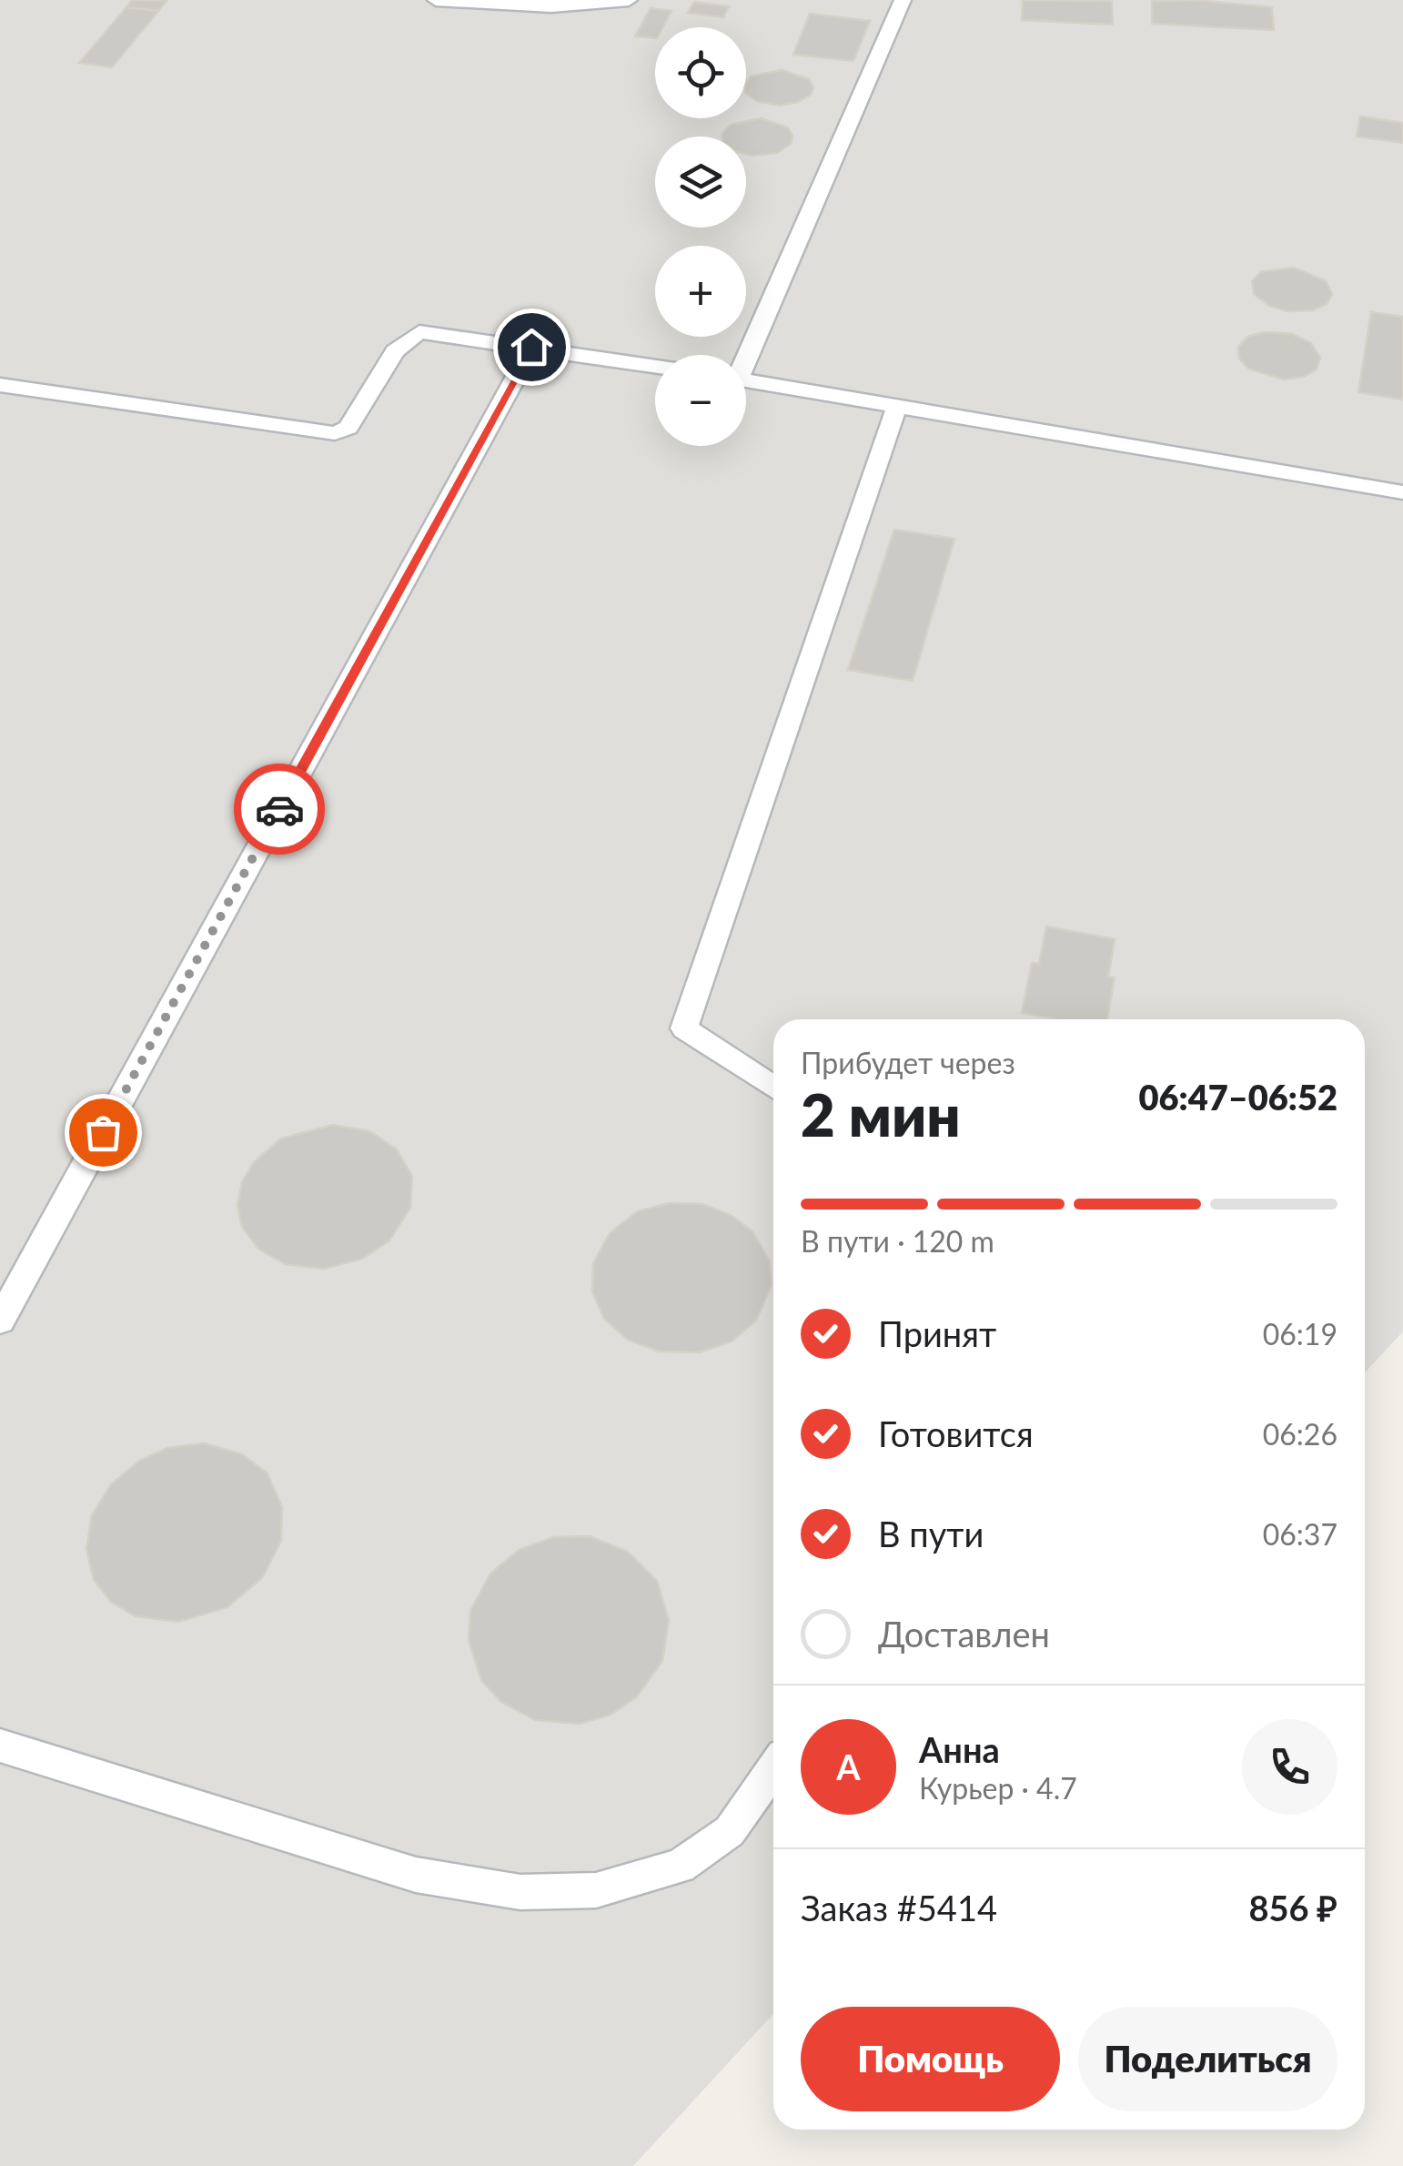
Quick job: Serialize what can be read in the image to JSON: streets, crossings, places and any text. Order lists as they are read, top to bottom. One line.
{"page":{"map_buttons":["+","−"],"heading":["2 мин","Прибудет через","06:47–06:52"],"panel":["Анна","Курьер · 4.7","Заказ #5414","856 ₽"],"bar":"В пути · 120 m","list":[["Принят","06:19"],["Готовится","06:26"],["В пути","06:37"],"Доставлен"],"round":"А","buttons":["Помощь","Поделиться"]}}
